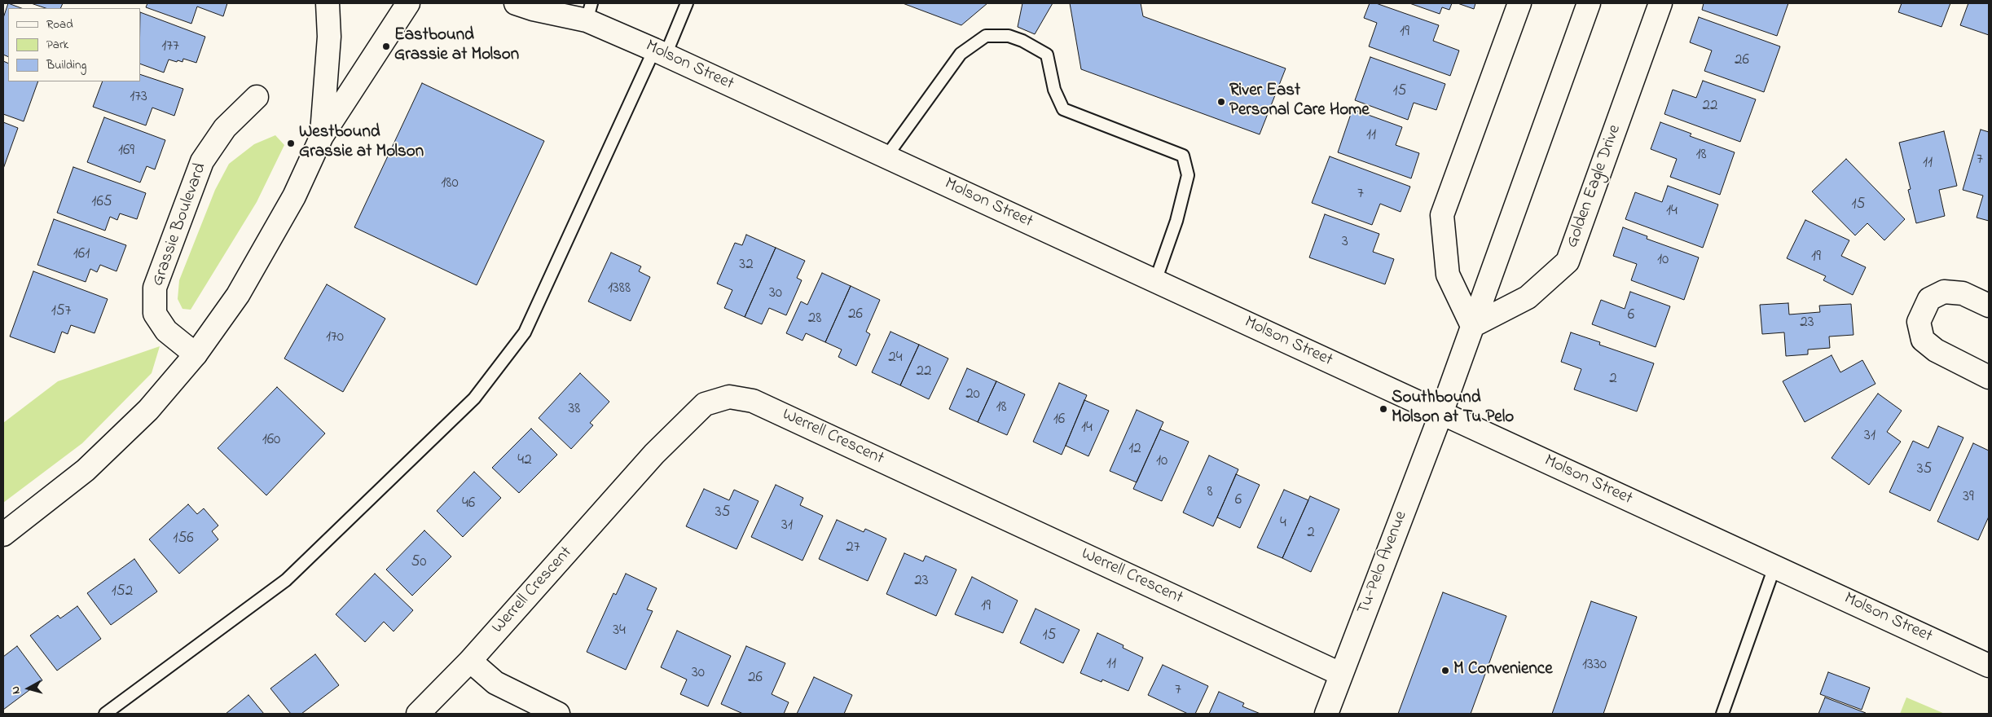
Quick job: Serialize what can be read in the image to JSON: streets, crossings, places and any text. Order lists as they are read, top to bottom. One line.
{"streets":{"street":["Molson Street","Golden Eagle Drive","Grassie Boulevard","Werrell Crescent","Tu-Pelo Avenue"]},"crossings":[["Molson Street","Tu-Pelo Avenue"],["Werrell Crescent","Tu-Pelo Avenue"]],"places":["Eastbound Grassie at Molson","River East Personal Care Home","Westbound Grassie at Molson","Southbound Molson at Tu Pelo","M Convenience"],"house_numbers":["19","177","26","15","173","22","11","169","18","7","11","180","7","165","15","14","3","161","19","10","32","1388","30","157","26","6","28","23","170","24","22","2","20","18","38","16","14","31","160","12","42","10","35","8","39","6","46","35","4","31","2","156","27","50","23","152","19","34","15","11","1330","30","26","7"],"legend":["Road","Park","Building"],"north":"left"}
